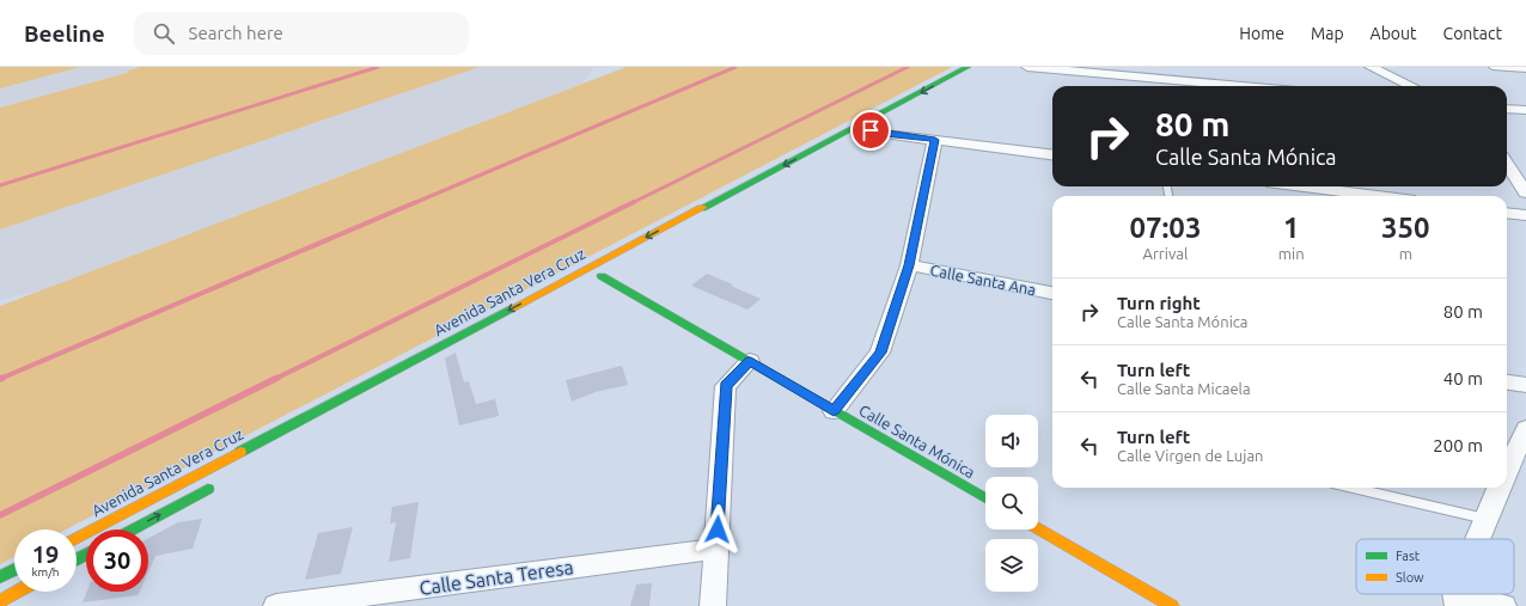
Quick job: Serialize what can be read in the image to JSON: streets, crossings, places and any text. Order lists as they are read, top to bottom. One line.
{"streets":{"main road":["Avenida Santa Vera Cruz","Calle Santa Mónica"],"street":["Calle Santa Ana","Calle Santa Teresa"]},"crossings":[["Avenida Santa Vera Cruz","Calle Santa Mónica"]],"legend":["Fast","Slow"],"page":{"header":"Beeline","search":"Search here","nav":["Home","Map","About","Contact"],"turn":["80 m","Calle Santa Mónica"],"eta":["07:03","Arrival","1","min","350","m"],"list":[{"name":"Turn right","note":"Calle Santa Mónica","value":"80 m"},{"name":"Turn left","note":"Calle Santa Micaela","value":"40 m"},{"name":"Turn left","note":"Calle Virgen de Lujan","value":"200 m"}],"speed":"19 km/h","limit":"30"}}
